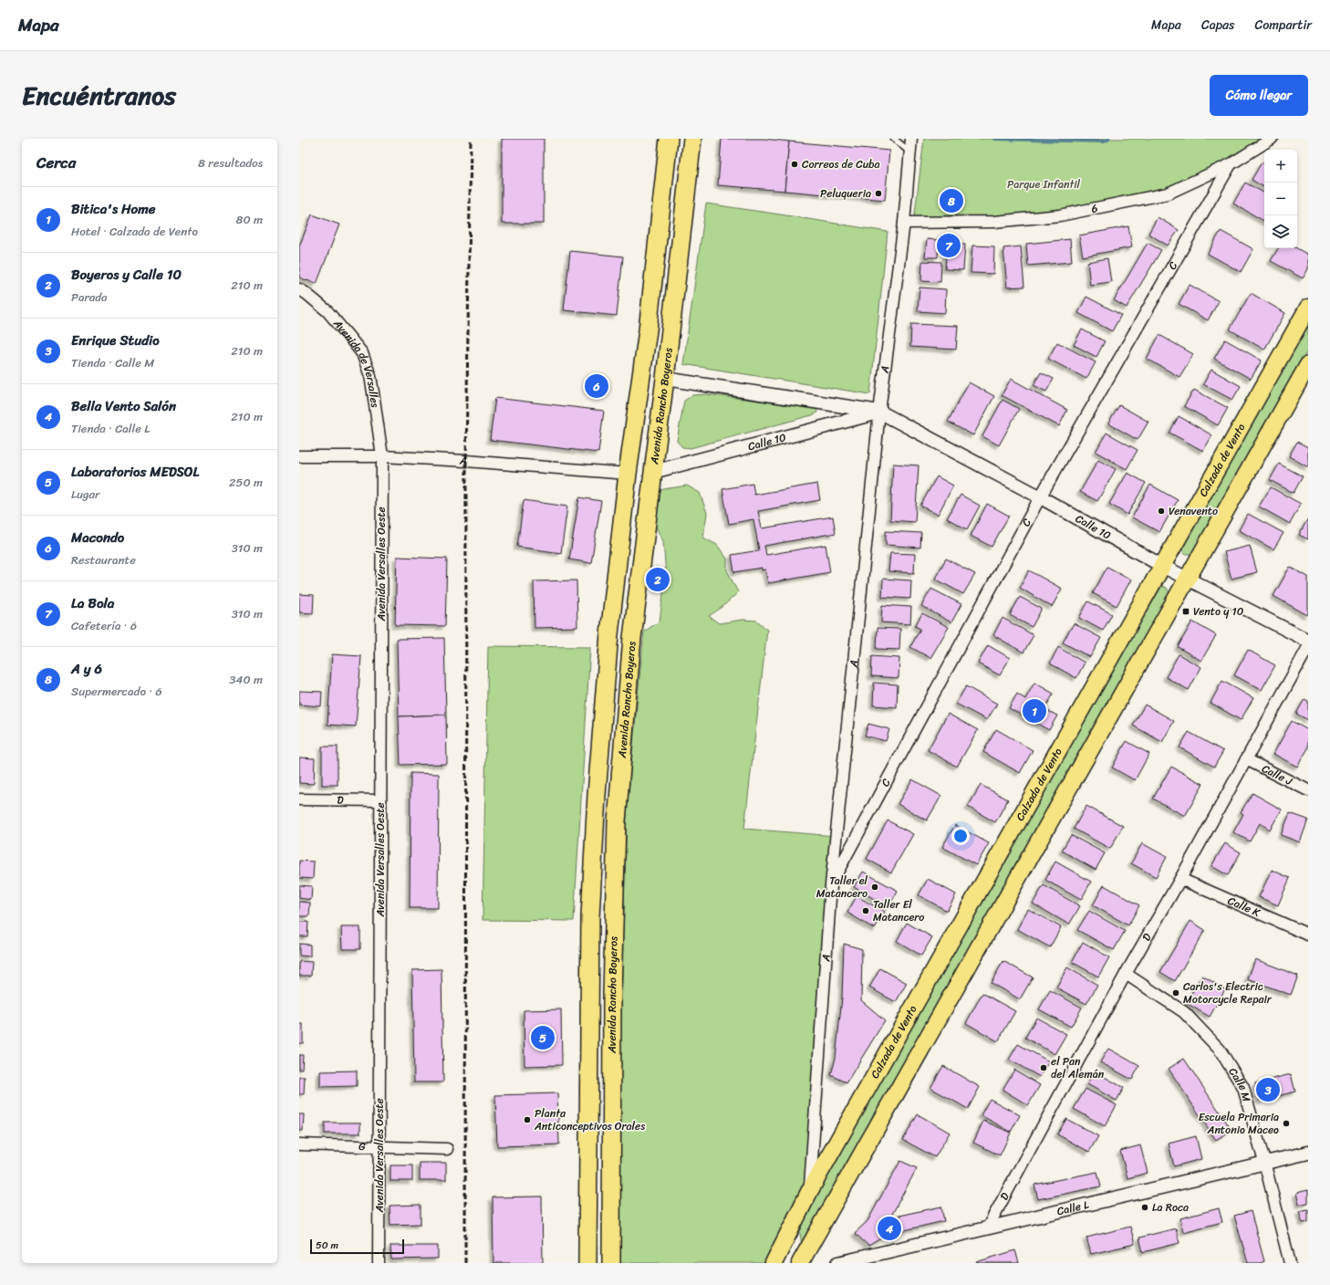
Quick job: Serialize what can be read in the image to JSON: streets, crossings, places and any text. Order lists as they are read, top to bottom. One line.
{"streets":{"highway":["Avenida Rancho Boyeros"],"main road":["Calzada de Vento"],"street":["6","C","Avenida de Versalles","A","Calle 10","Avenida Versalles Oeste","Calle J","D","Calle K","Calle M","G","Calle L"]},"crossings":[["6","C"],["6","A"],["C","A"],["C","Calle 10"],["Avenida de Versalles","A"],["Avenida de Versalles","Avenida Versalles Oeste"],["A","Avenida Rancho Boyeros"],["A","Calle 10"],["A","Calzada de Vento"],["A","Avenida Versalles Oeste"],["Avenida Rancho Boyeros","Calle 10"],["Calle 10","Calzada de Vento"],["Avenida Versalles Oeste","D"],["Avenida Versalles Oeste","G"],["Calle J","D"],["D","Calle K"],["D","Calle M"],["D","Calle L"],["Calle M","Calle L"]],"parks":["Parque Infantil"],"places":{"other":["Correos de Cuba","Peluqueria","Venavento","Taller el Matancero","Taller El Matancero","Carlos's Electric Motorcycle Repair","el Pan del Alemán","Planta Anticonceptivos Orales","Escuela Primaria Antonio Maceo","La Roca"],"transit":["Vento y 10"]},"scale_bar":"50 m","page":{"header":"Mapa","nav":["Mapa","Capas","Compartir"],"title":"Encuéntranos","buttons":"Cómo llegar","heading":["Cerca","8 resultados"],"map_buttons":["+","−"],"list":[{"mark":"1","name":"Bitica's Home","note":"Hotel · Calzada de Vento","value":"80 m"},{"mark":"2","name":"Boyeros y Calle 10","note":"Parada","value":"210 m"},{"mark":"3","name":"Enrique Studio","note":"Tienda · Calle M","value":"210 m"},{"mark":"4","name":"Bella Vento Salón","note":"Tienda · Calle L","value":"210 m"},{"mark":"5","name":"Laboratorios MEDSOL","note":"Lugar","value":"250 m"},{"mark":"6","name":"Macondo","note":"Restaurante","value":"310 m"},{"mark":"7","name":"La Bola","note":"Cafetería · 6","value":"310 m"},{"mark":"8","name":"A y 6","note":"Supermercado · 6","value":"340 m"}],"pins":["8","7","6","2","1","5","3","4"],"scale":"50 m"}}
